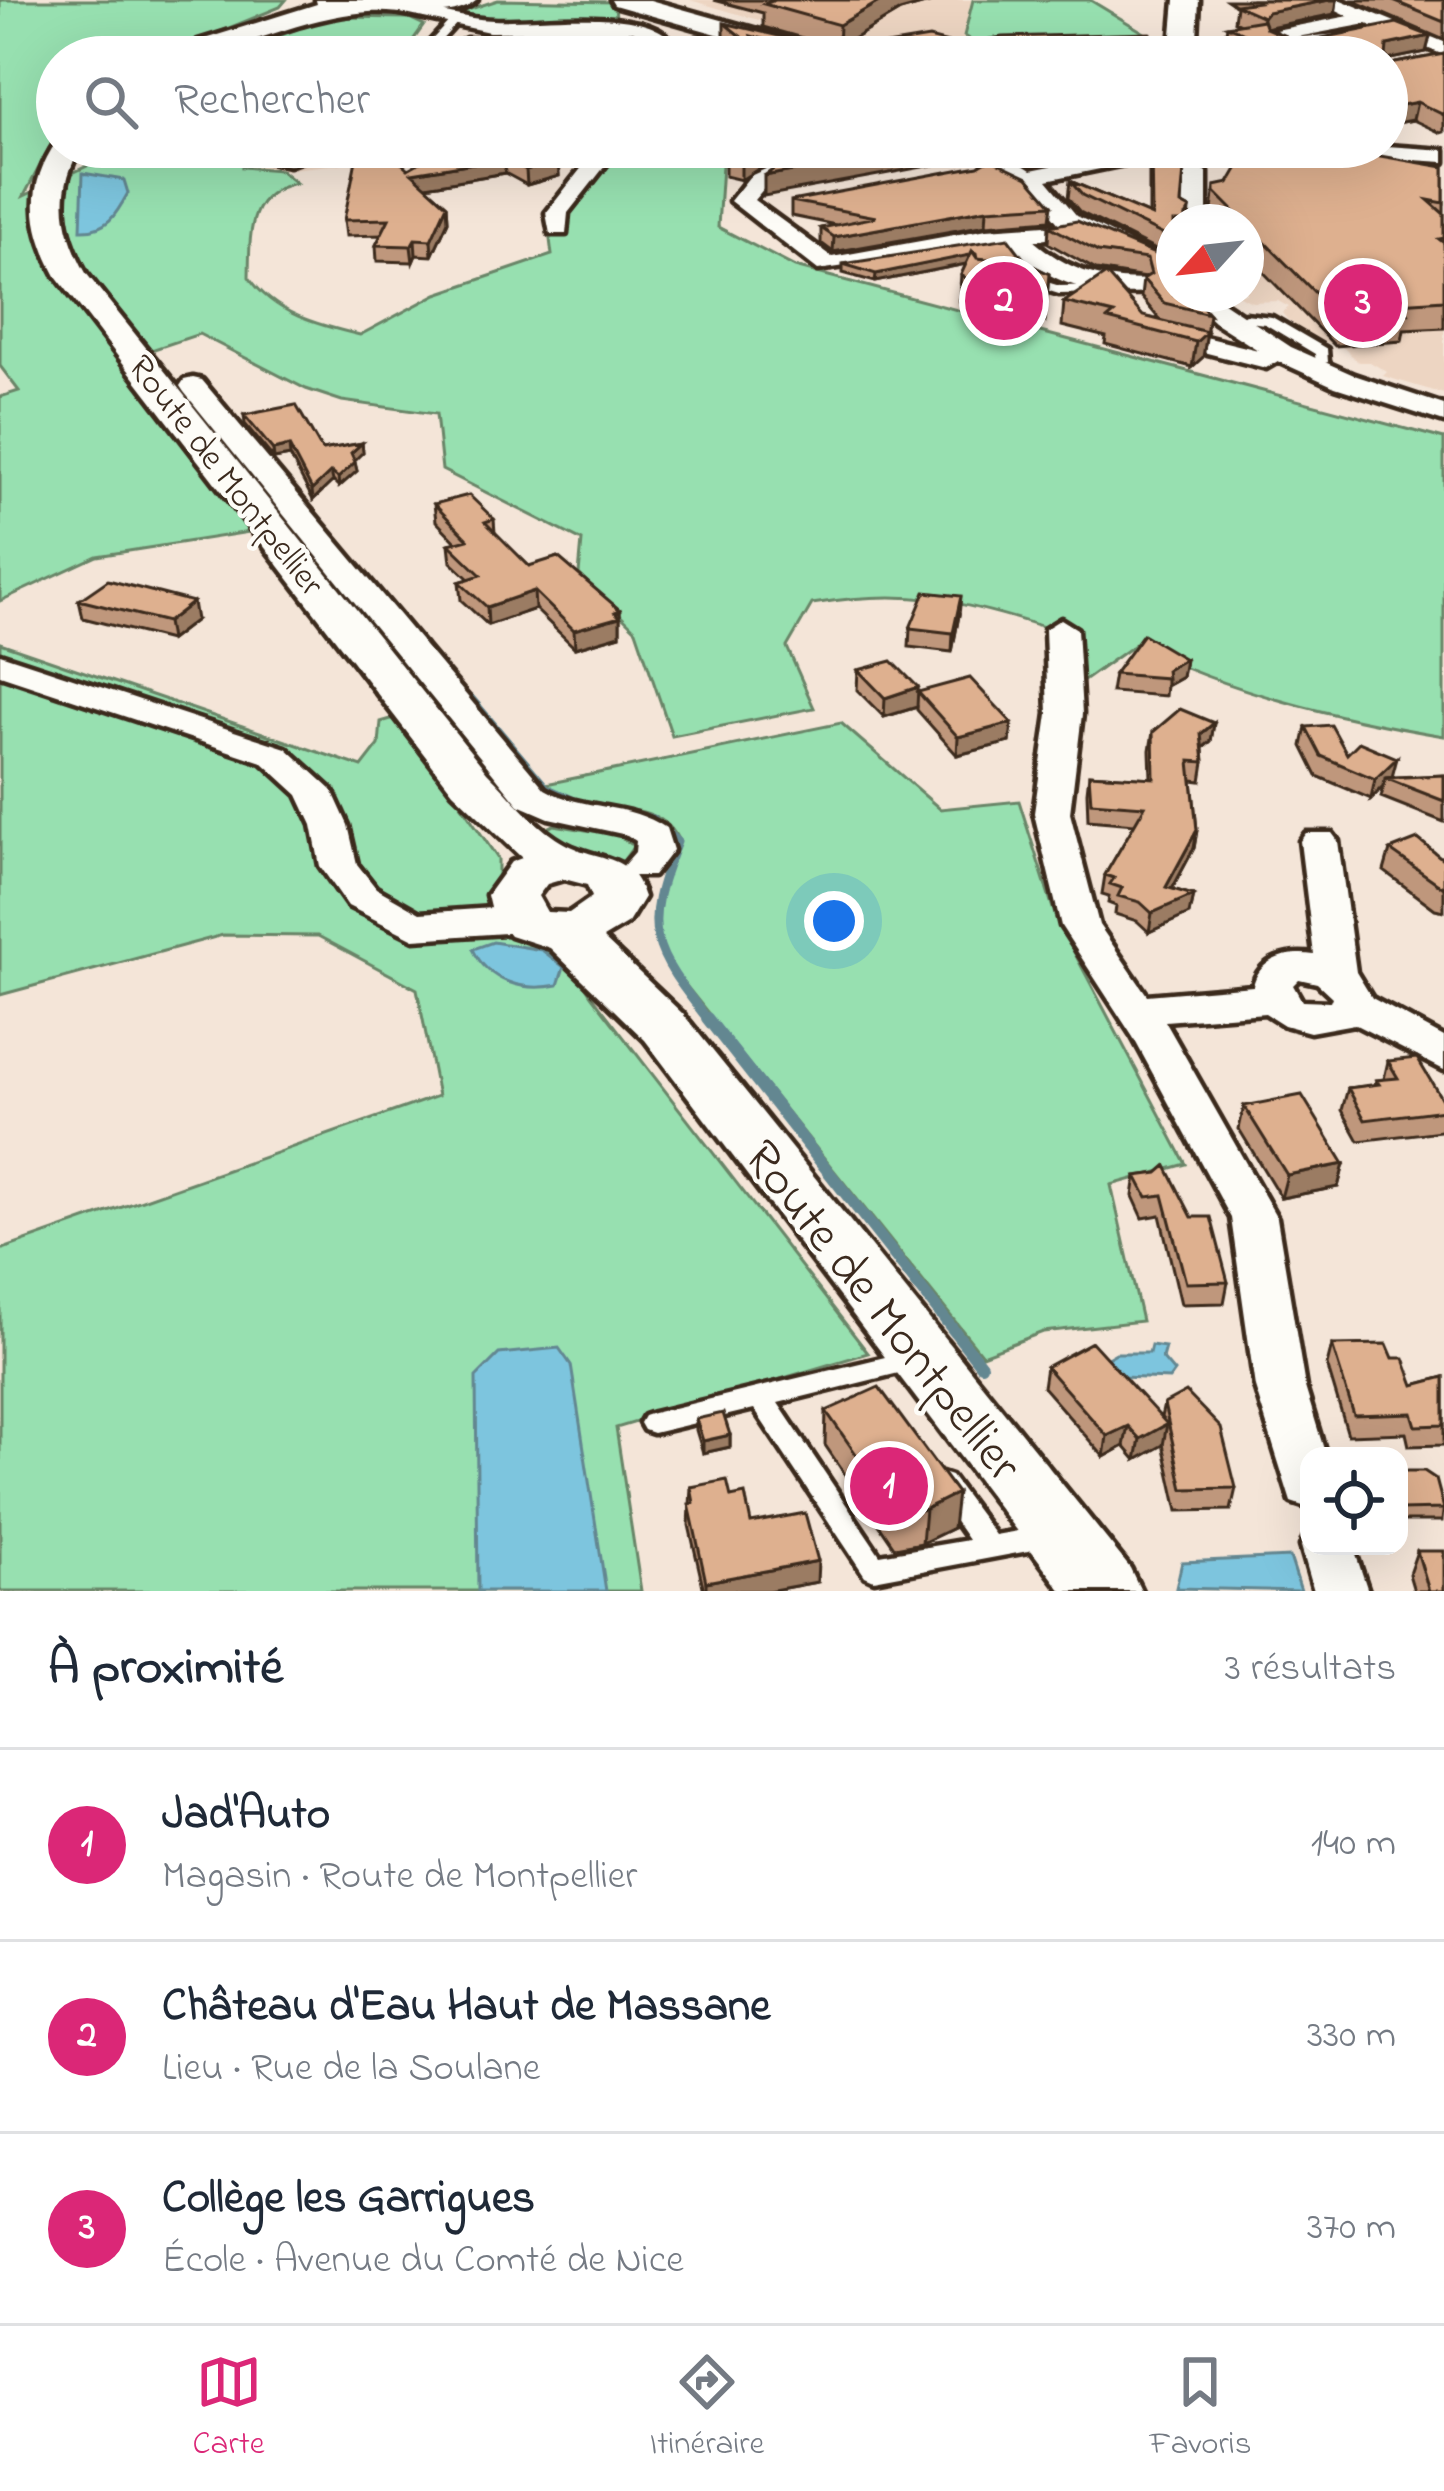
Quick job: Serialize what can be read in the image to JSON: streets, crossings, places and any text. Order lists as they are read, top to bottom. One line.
{"streets":{"street":["Route de Montpellier"]},"north":"bottom left","page":{"search":"Rechercher","pins":["2","3","1"],"heading":["À proximité","3 résultats"],"list":[{"mark":"1","name":"Jad'Auto","note":"Magasin · Route de Montpellier","value":"140 m"},{"mark":"2","name":"Château d'Eau Haut de Massane","note":"Lieu · Rue de la Soulane","value":"330 m"},{"mark":"3","name":"Collège les Garrigues","note":"École · Avenue du Comté de Nice","value":"370 m"}],"nav":["Carte","Itinéraire","Favoris"]}}
